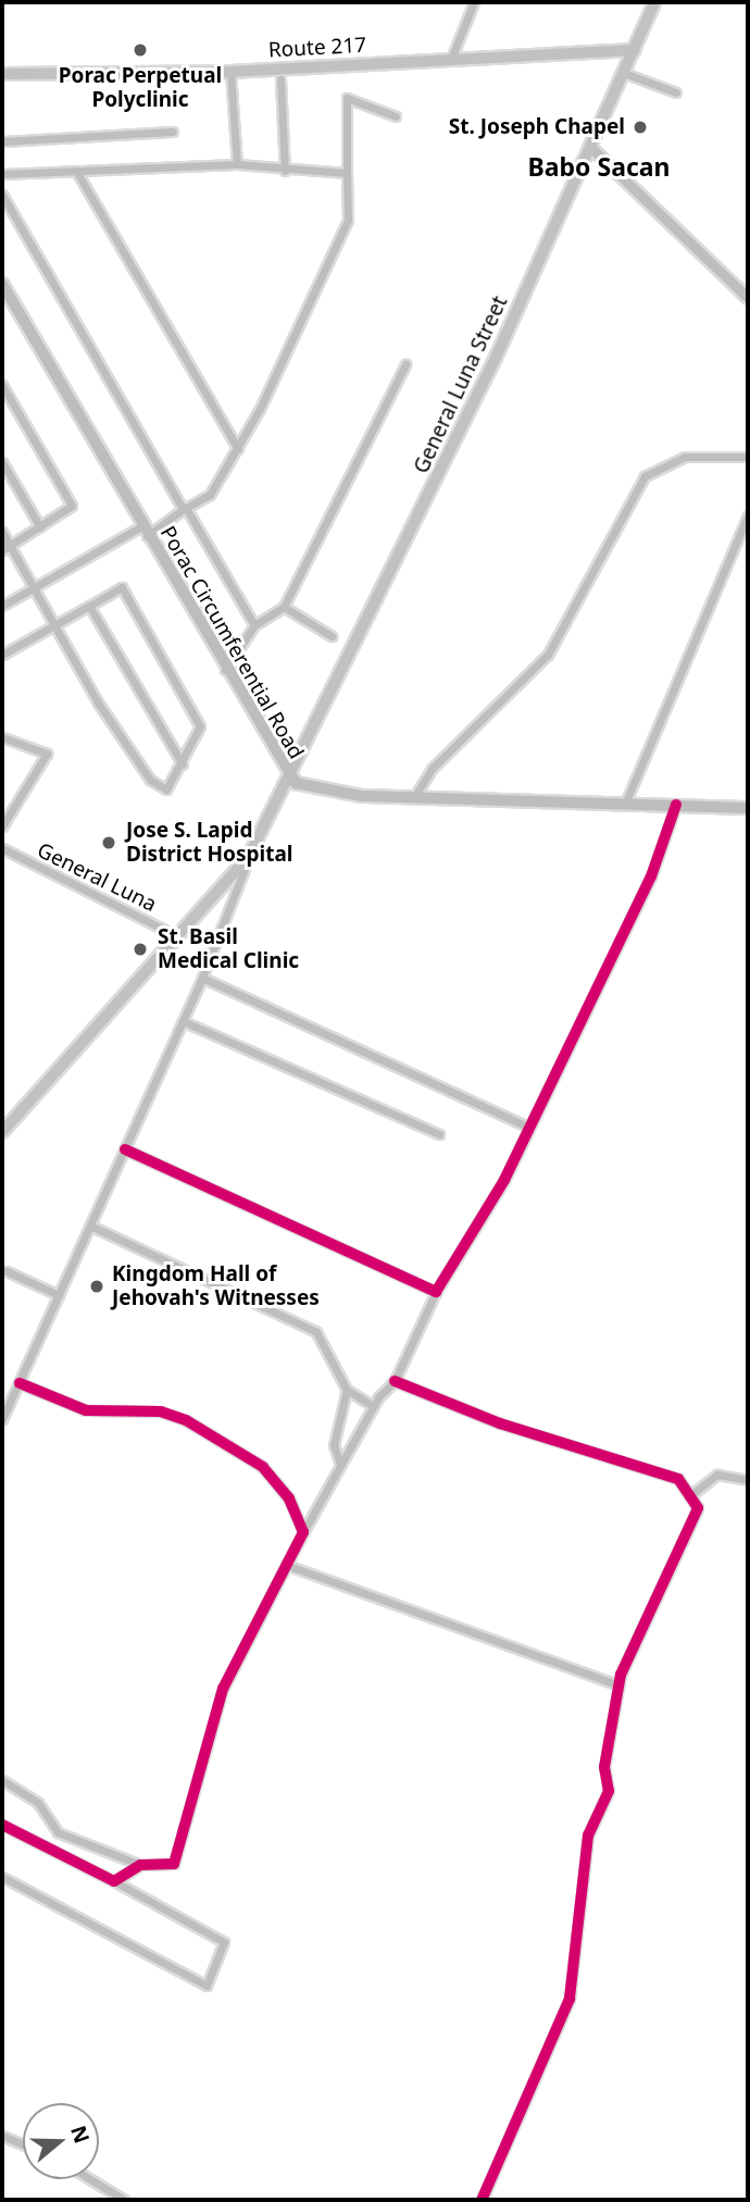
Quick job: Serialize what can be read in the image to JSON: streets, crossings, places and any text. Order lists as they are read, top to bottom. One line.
{"streets":{"main road":["Route 217","General Luna Street","Porac Circumferential Road"],"street":["General Luna"]},"crossings":[["Route 217","General Luna Street"],["General Luna Street","Porac Circumferential Road"],["General Luna Street","General Luna"]],"districts":["Babo Sacan"],"places":["Porac Perpetual Polyclinic","St. Joseph Chapel","Jose S. Lapid District Hospital","St. Basil Medical Clinic","Kingdom Hall of Jehovah's Witnesses"],"north":"right"}
